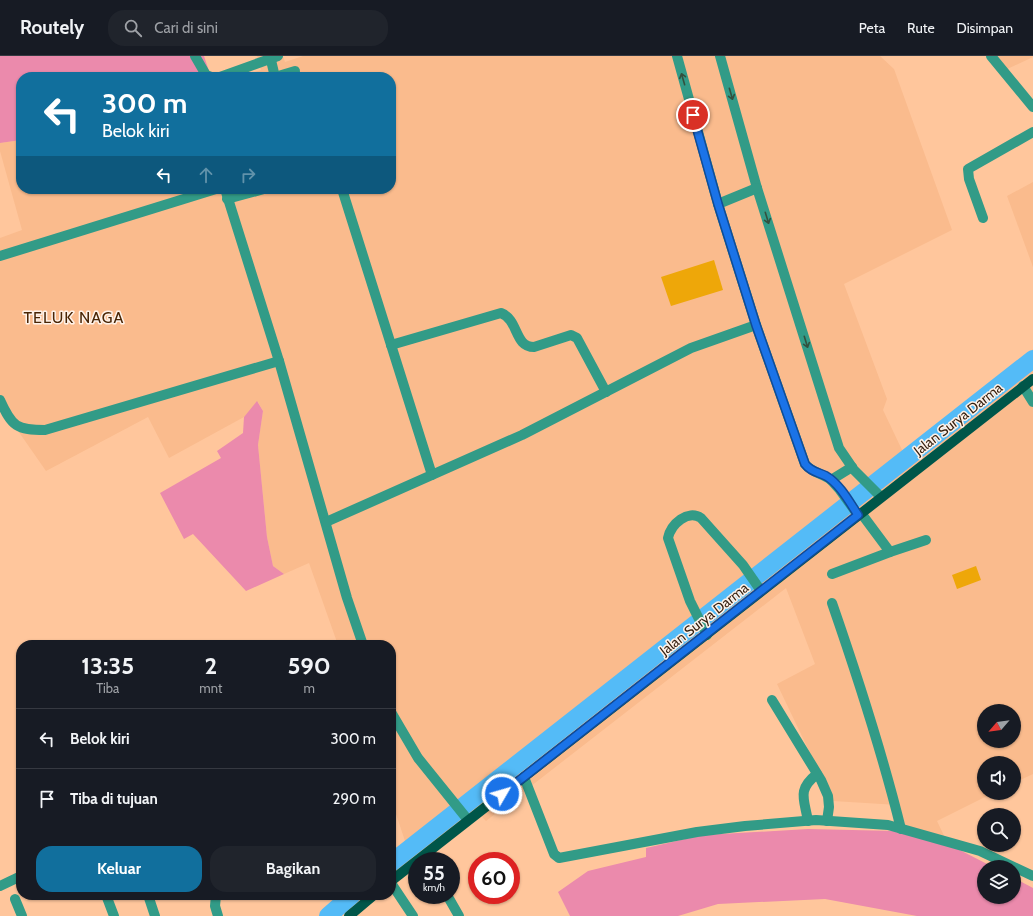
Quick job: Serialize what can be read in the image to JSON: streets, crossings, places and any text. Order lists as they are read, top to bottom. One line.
{"streets":{"main road":["Jalan Surya Darma"]},"districts":["TELUK NAGA"],"north":"bottom left","page":{"header":"Routely","search":"Cari di sini","nav":["Peta","Rute","Disimpan"],"turn":["300 m","Belok kiri"],"eta":["13:35","Tiba","2","mnt","590","m"],"list":[{"name":"Belok kiri","value":"300 m"},{"name":"Tiba di tujuan","value":"290 m"}],"buttons":["Keluar","Bagikan"],"speed":"55 km/h","limit":"60"}}
